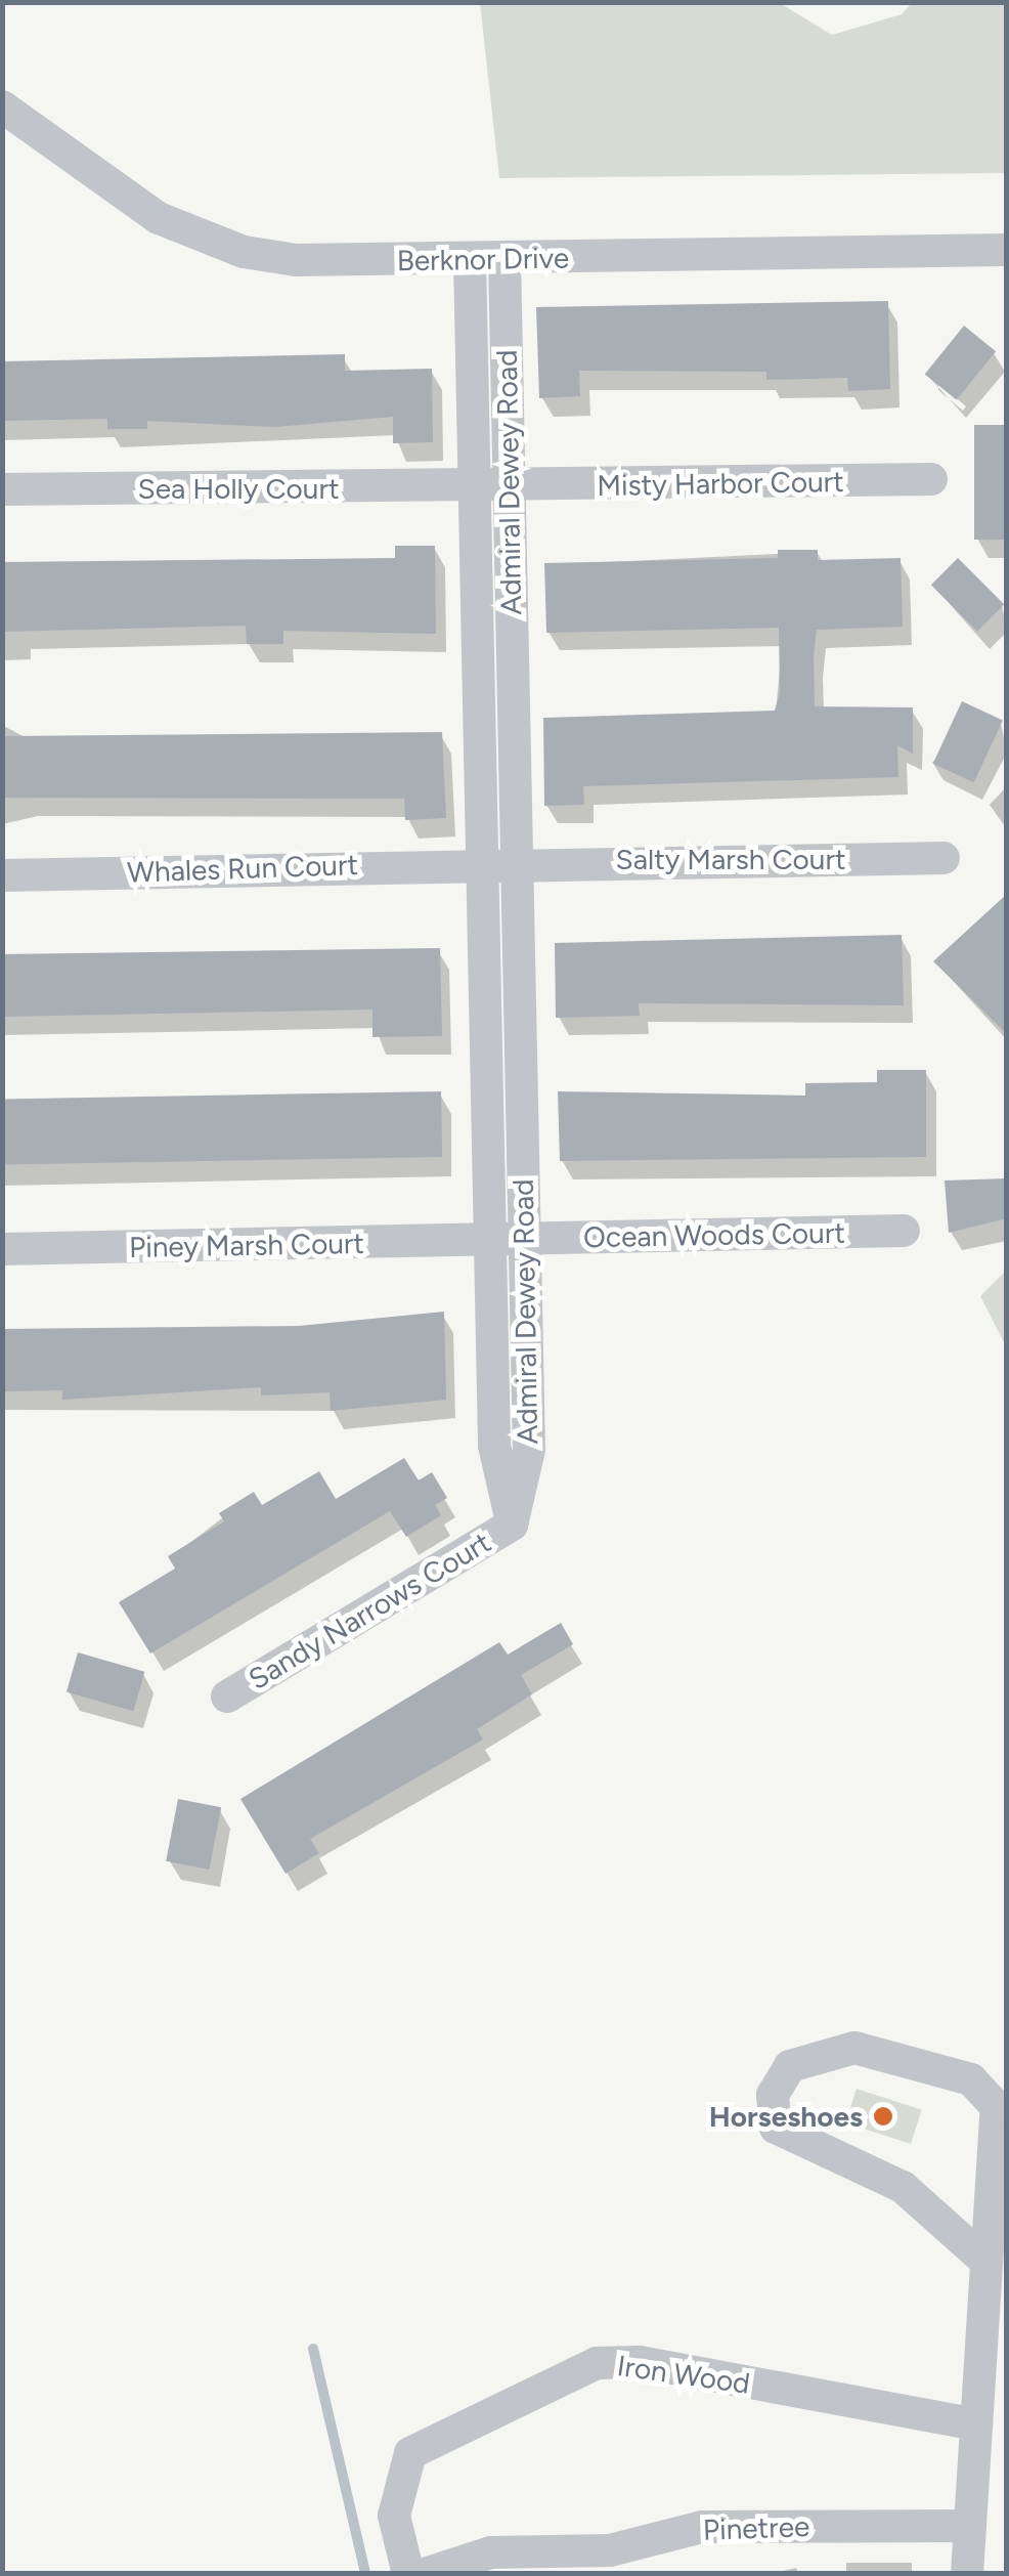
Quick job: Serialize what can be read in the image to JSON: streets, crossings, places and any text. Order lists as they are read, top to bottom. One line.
{"streets":{"street":["Berknor Drive","Admiral Dewey Road","Misty Harbor Court","Sea Holly Court","Salty Marsh Court","Whales Run Court","Ocean Woods Court","Piney Marsh Court","Sandy Narrows Court","Iron Wood","Pinetree"]},"crossings":[["Berknor Drive","Admiral Dewey Road"],["Admiral Dewey Road","Misty Harbor Court"],["Admiral Dewey Road","Sea Holly Court"],["Admiral Dewey Road","Salty Marsh Court"],["Admiral Dewey Road","Whales Run Court"],["Admiral Dewey Road","Ocean Woods Court"],["Admiral Dewey Road","Piney Marsh Court"],["Admiral Dewey Road","Sandy Narrows Court"],["Misty Harbor Court","Sea Holly Court"],["Salty Marsh Court","Whales Run Court"],["Ocean Woods Court","Piney Marsh Court"]],"places":["Horseshoes"]}
